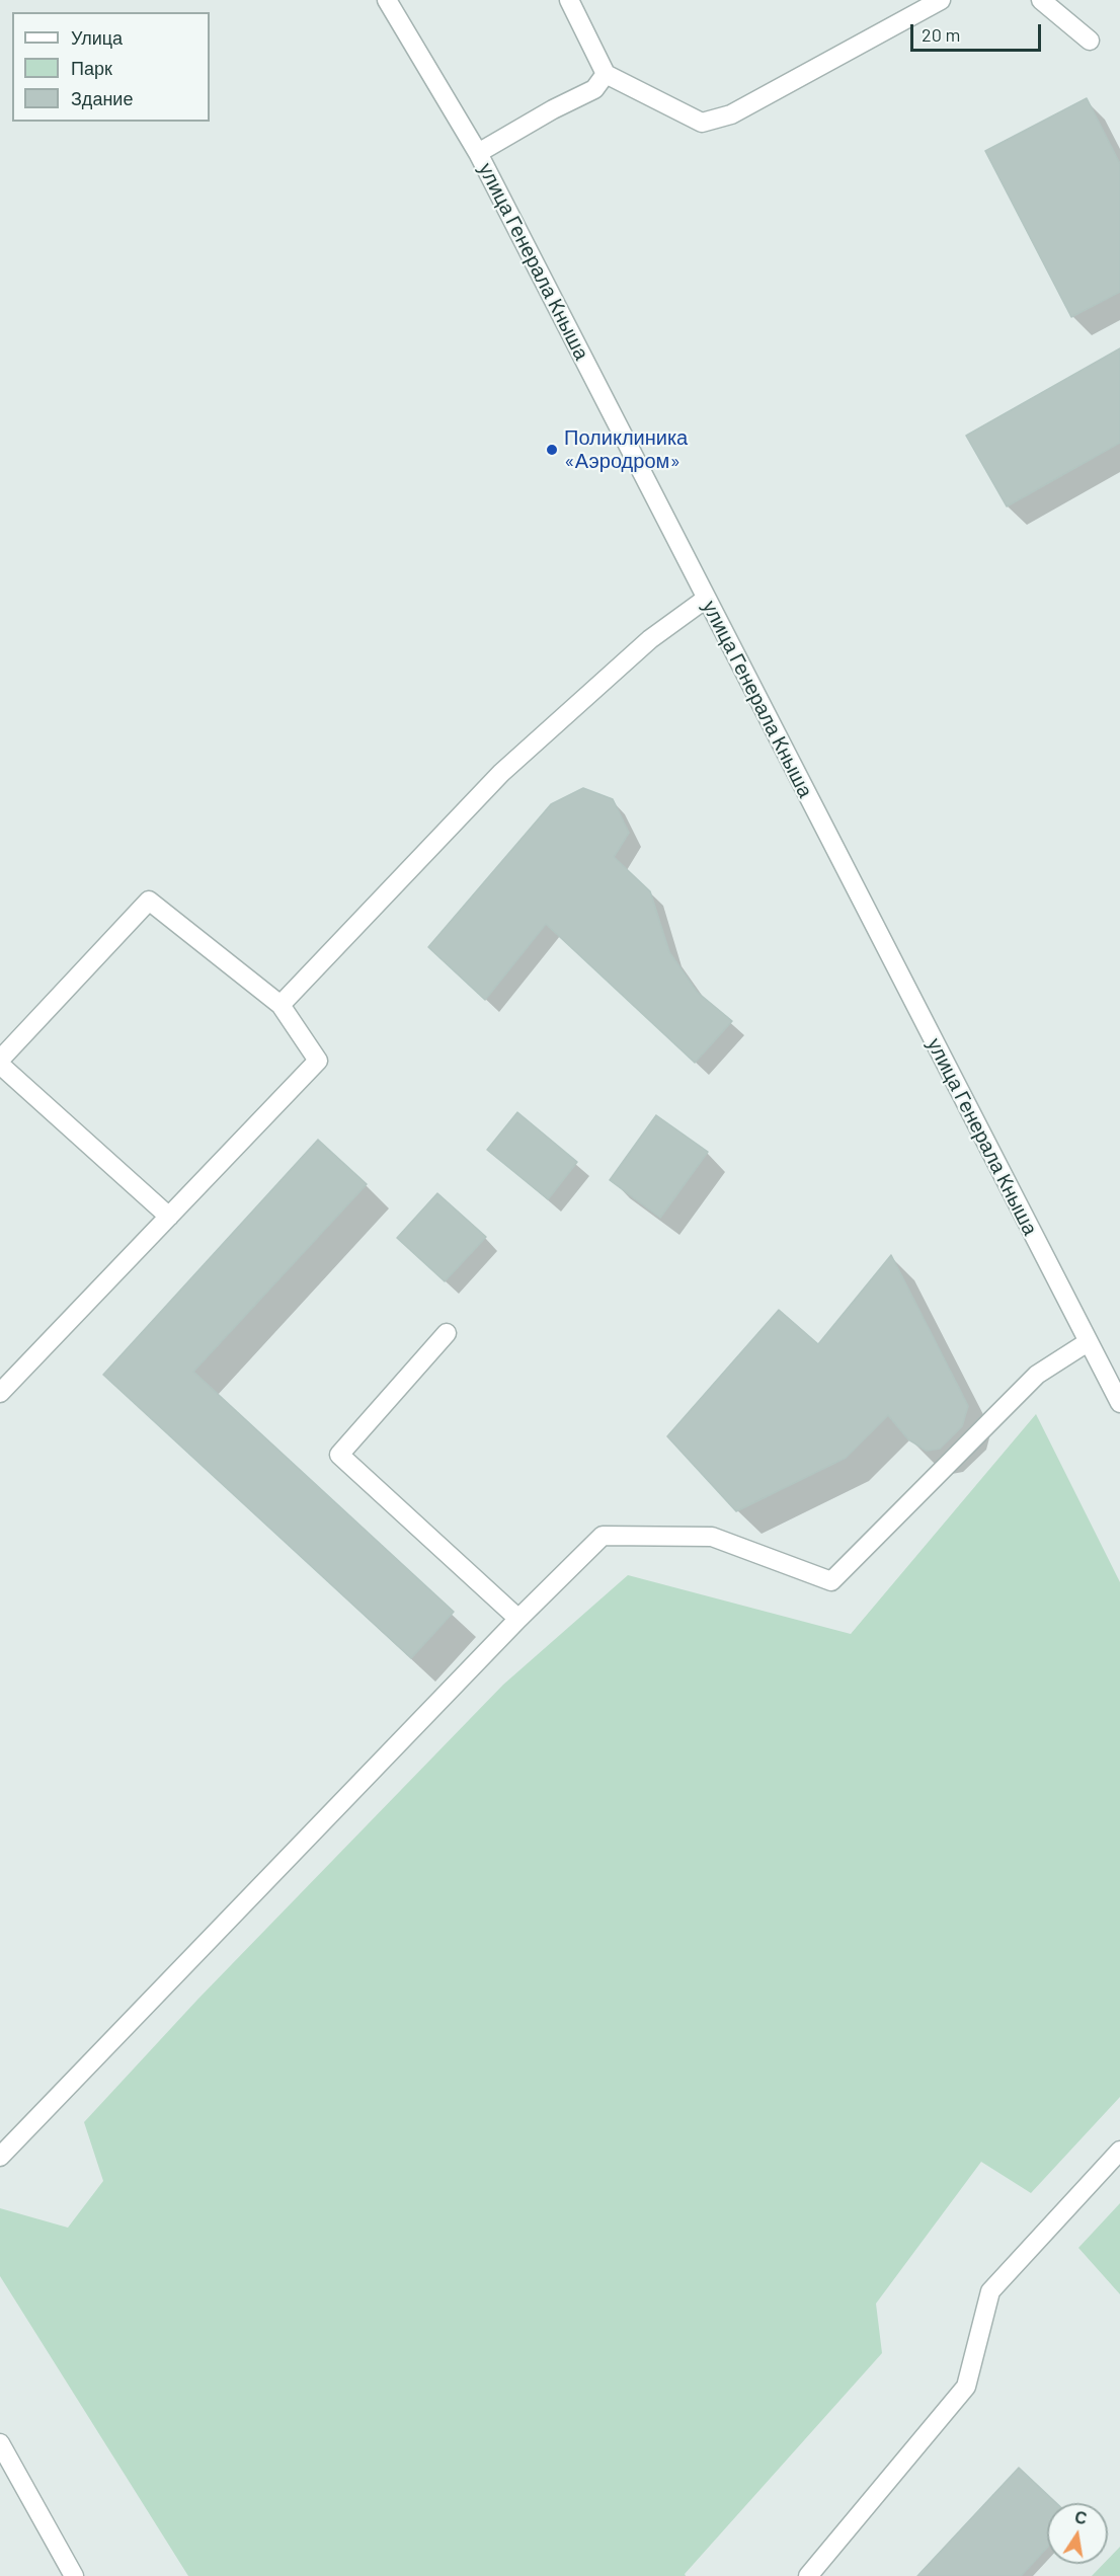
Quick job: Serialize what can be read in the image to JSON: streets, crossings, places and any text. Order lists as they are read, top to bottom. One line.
{"streets":{"street":["улица Генерала Кныша"]},"places":["Поликлиника «Аэродром»"],"legend":["Улица","Парк","Здание"],"scale_bar":"20 m","north":"top"}
